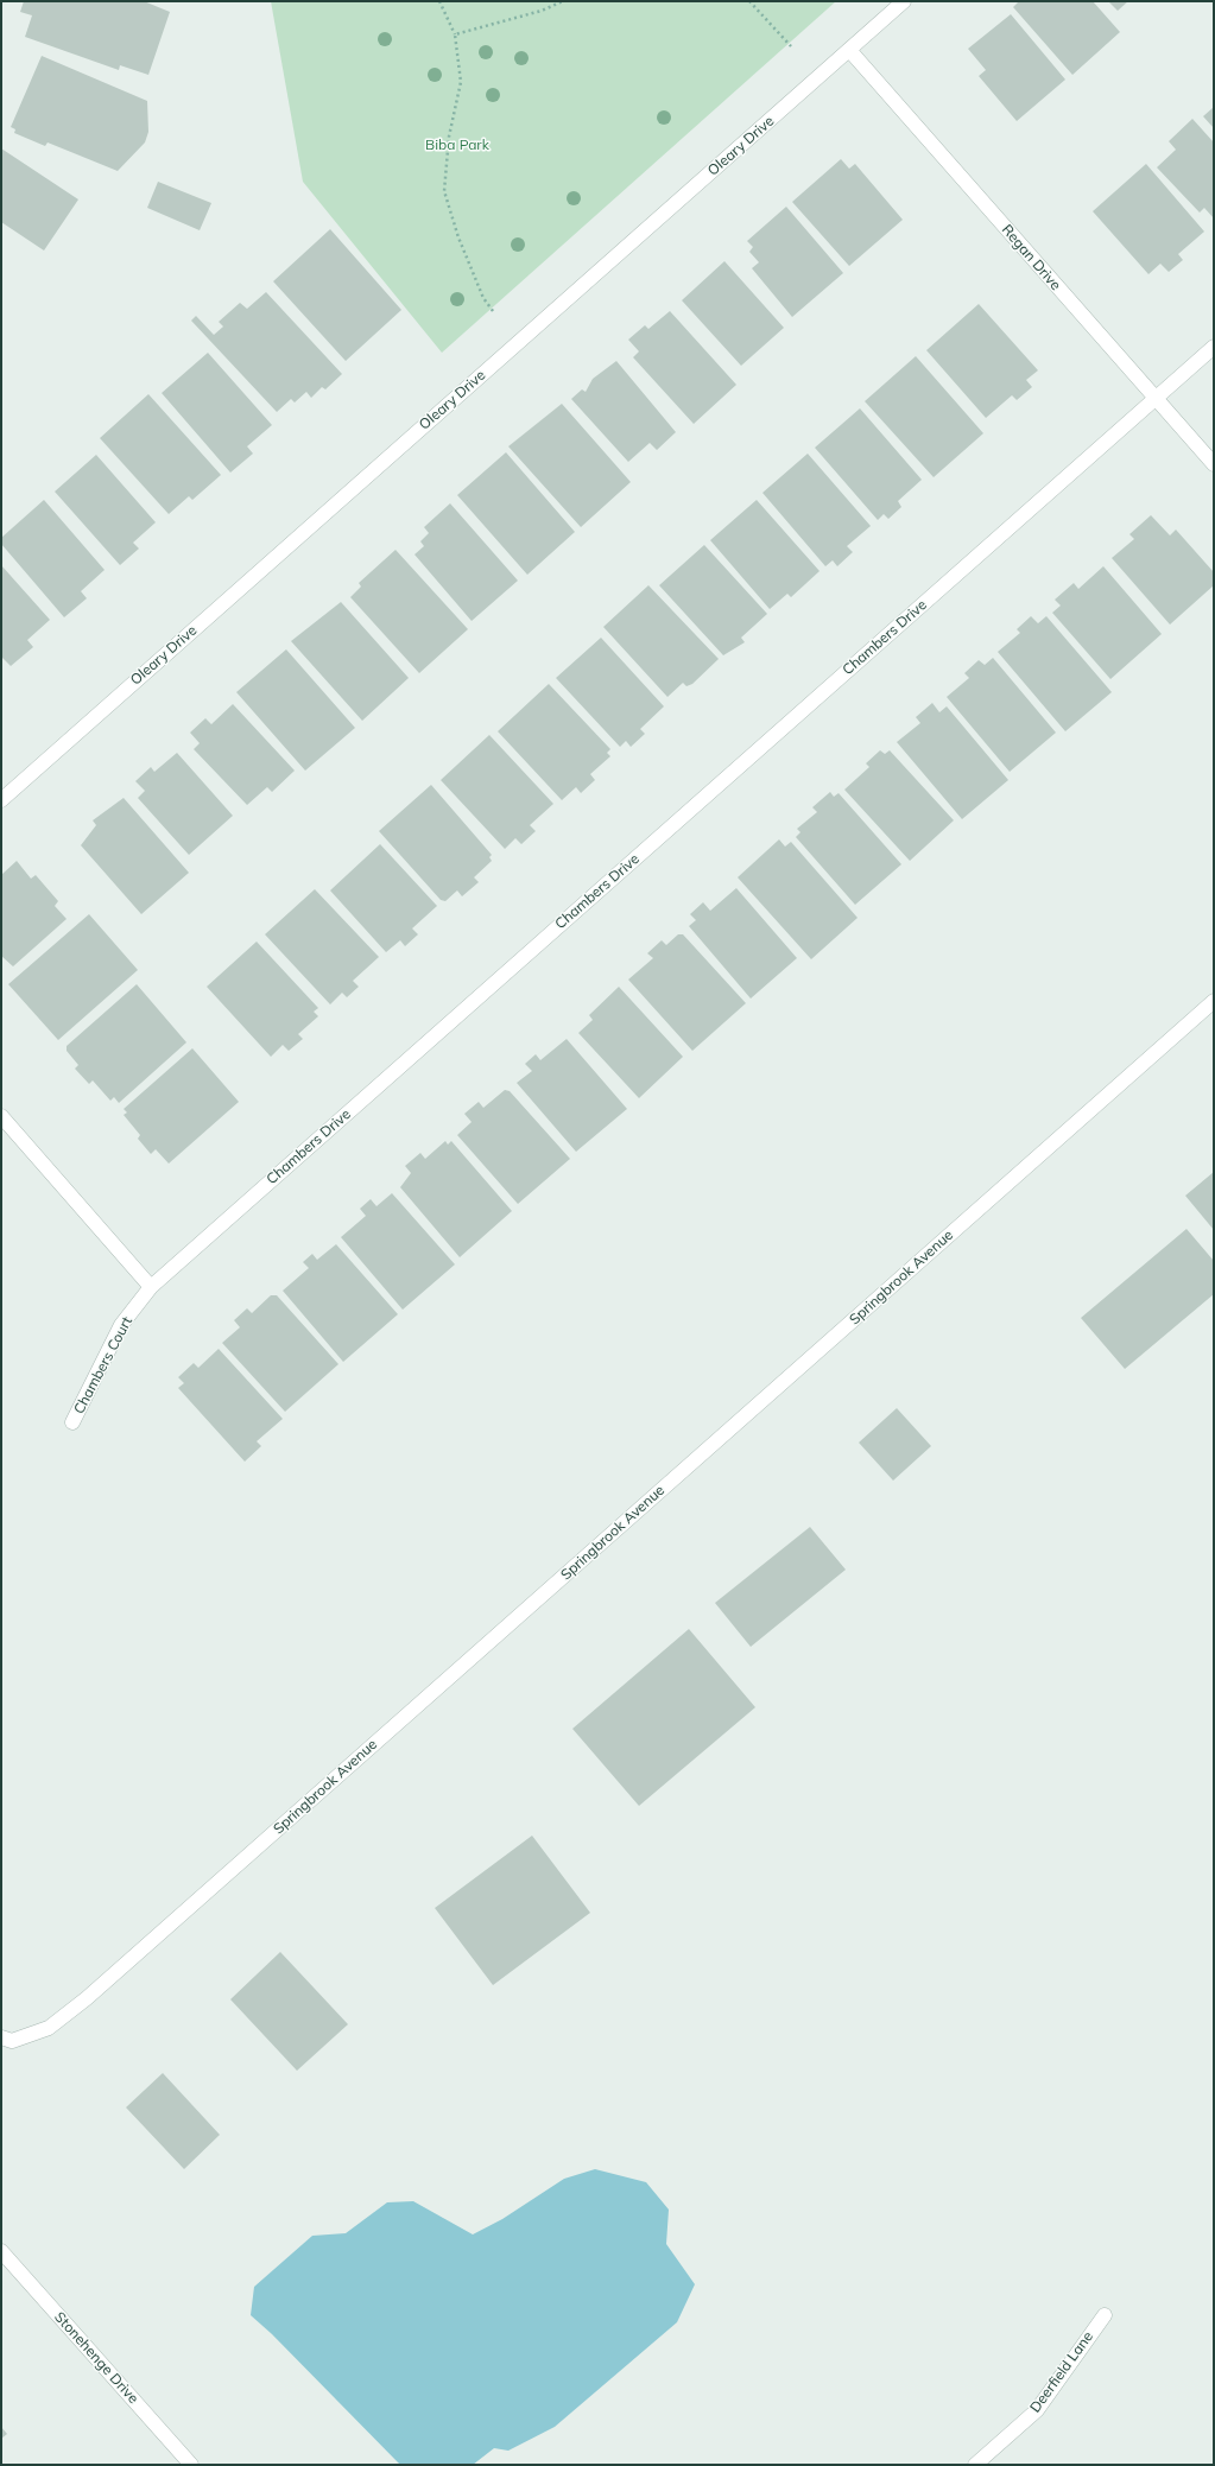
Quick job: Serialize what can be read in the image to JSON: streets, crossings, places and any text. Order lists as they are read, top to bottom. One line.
{"streets":{"street":["Oleary Drive","Regan Drive","Chambers Drive","Springbrook Avenue","Chambers Court","Stonehenge Drive","Deerfield Lane"]},"crossings":[["Oleary Drive","Regan Drive"],["Regan Drive","Chambers Drive"],["Chambers Drive","Chambers Court"]],"parks":["Biba Park"]}
